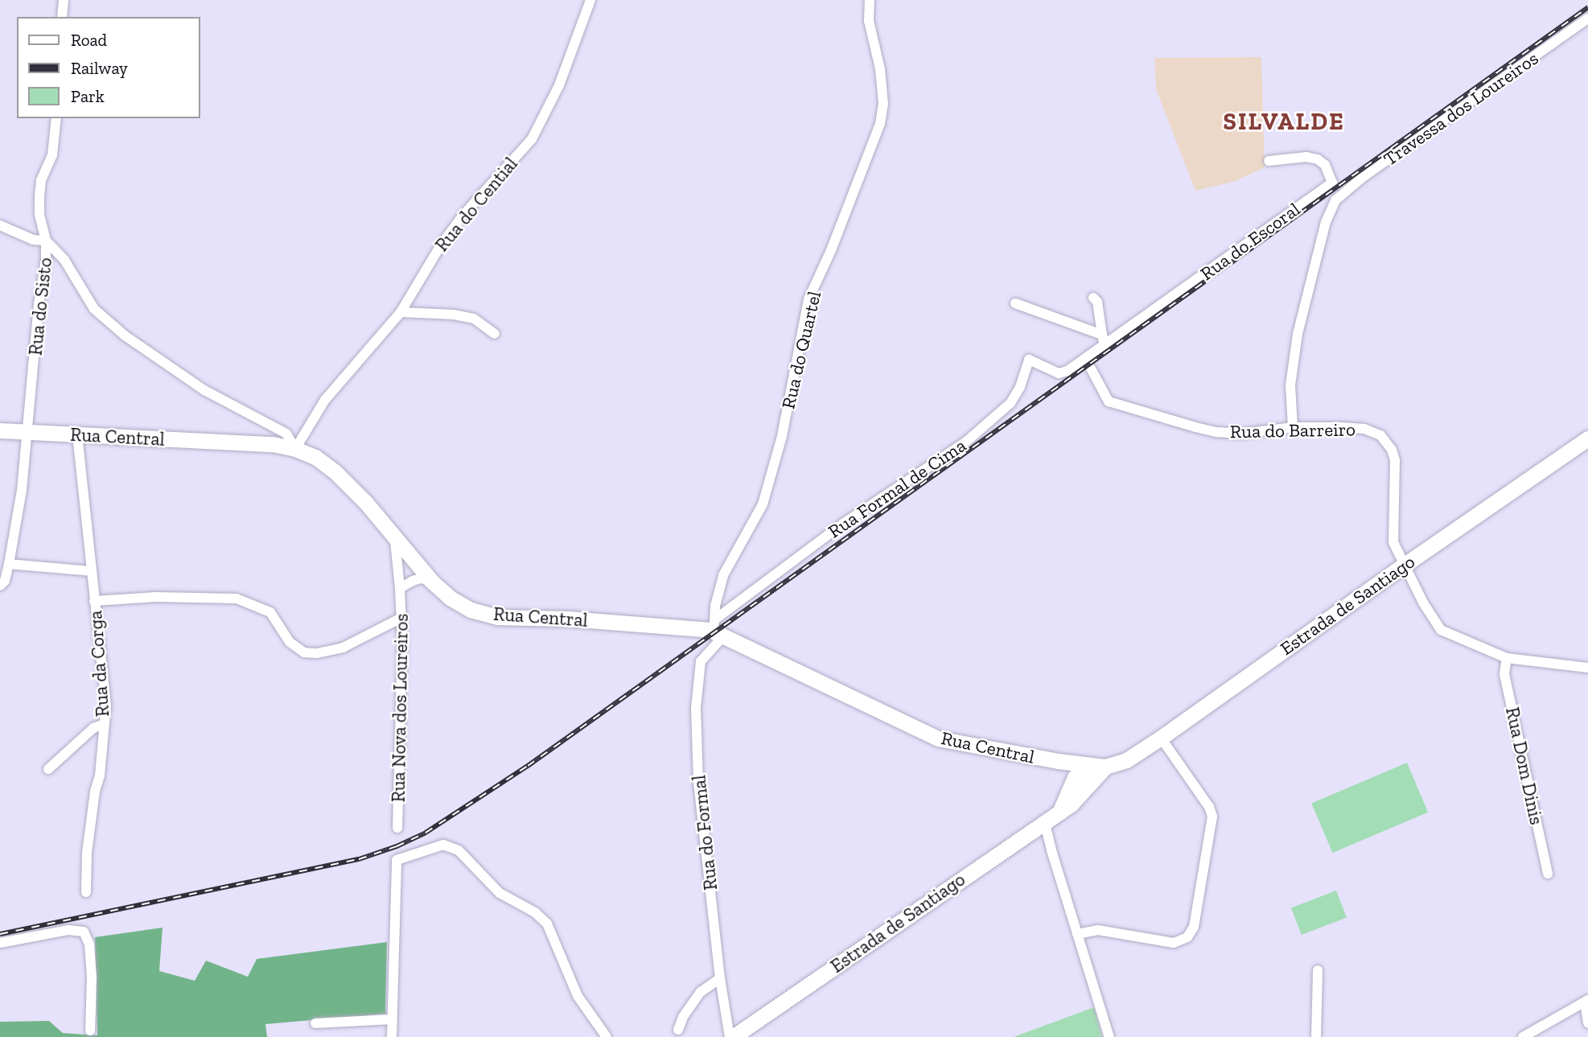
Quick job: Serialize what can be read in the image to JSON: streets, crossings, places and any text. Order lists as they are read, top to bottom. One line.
{"streets":{"main road":["Rua Central","Estrada de Santiago"],"street":["Travessa dos Loureiros","Rua do Cential","Rua do Escoral","Rua do Sisto","Rua do Quartel","Rua do Barreiro","Rua Formal de Cima","Rua da Corga","Rua Nova dos Loureiros","Rua Dom Dinis","Rua do Formal"]},"crossings":[["Travessa dos Loureiros","Rua do Barreiro"],["Rua do Cential","Rua Central"],["Rua do Escoral","Rua Formal de Cima"],["Rua do Sisto","Rua Central"],["Rua do Quartel","Rua Central"],["Rua do Quartel","Rua Formal de Cima"],["Rua do Quartel","Rua do Formal"],["Rua do Barreiro","Estrada de Santiago"],["Rua do Barreiro","Rua Dom Dinis"],["Rua Central","Rua Formal de Cima"],["Rua Central","Estrada de Santiago"],["Rua Central","Rua da Corga"],["Rua Central","Rua Nova dos Loureiros"],["Rua Central","Rua do Formal"],["Rua Formal de Cima","Rua do Formal"],["Estrada de Santiago","Rua do Formal"]],"districts":["SILVALDE"],"legend":["Road","Railway","Park"]}
